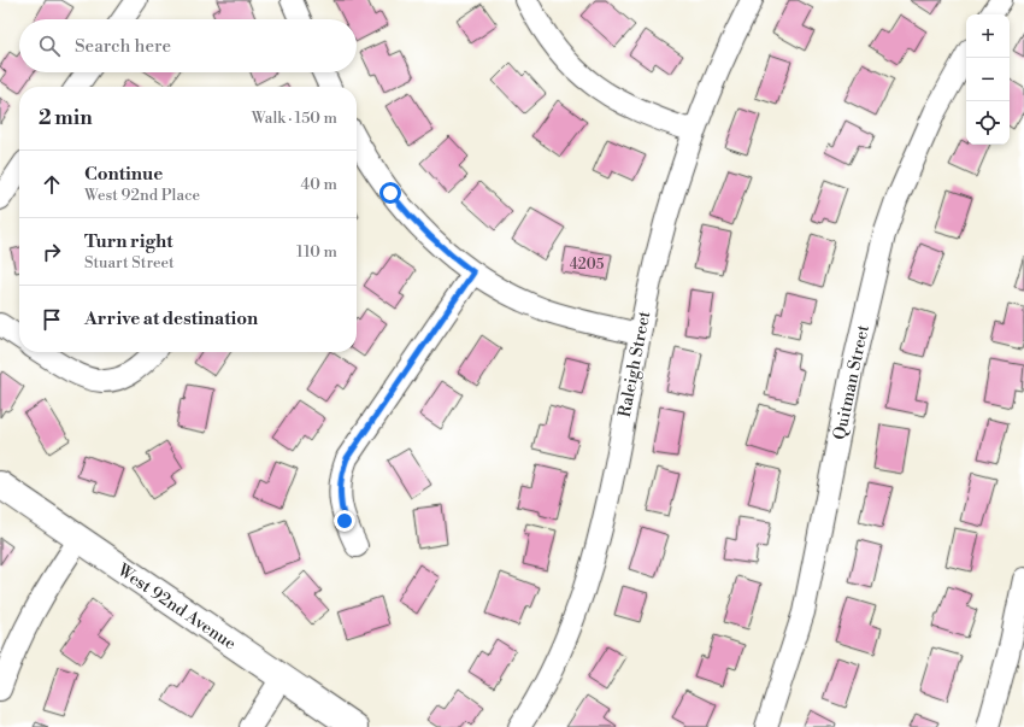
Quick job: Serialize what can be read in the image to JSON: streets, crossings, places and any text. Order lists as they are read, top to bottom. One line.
{"streets":{"main road":["West 92nd Avenue"],"street":["Raleigh Street","Quitman Street"]},"house_numbers":["4205"],"page":{"map_buttons":["+","−"],"search":"Search here","heading":["2 min","Walk · 150 m"],"list":[["Continue","West 92nd Place","40 m"],["Turn right","Stuart Street","110 m"],"Arrive at destination"]}}
